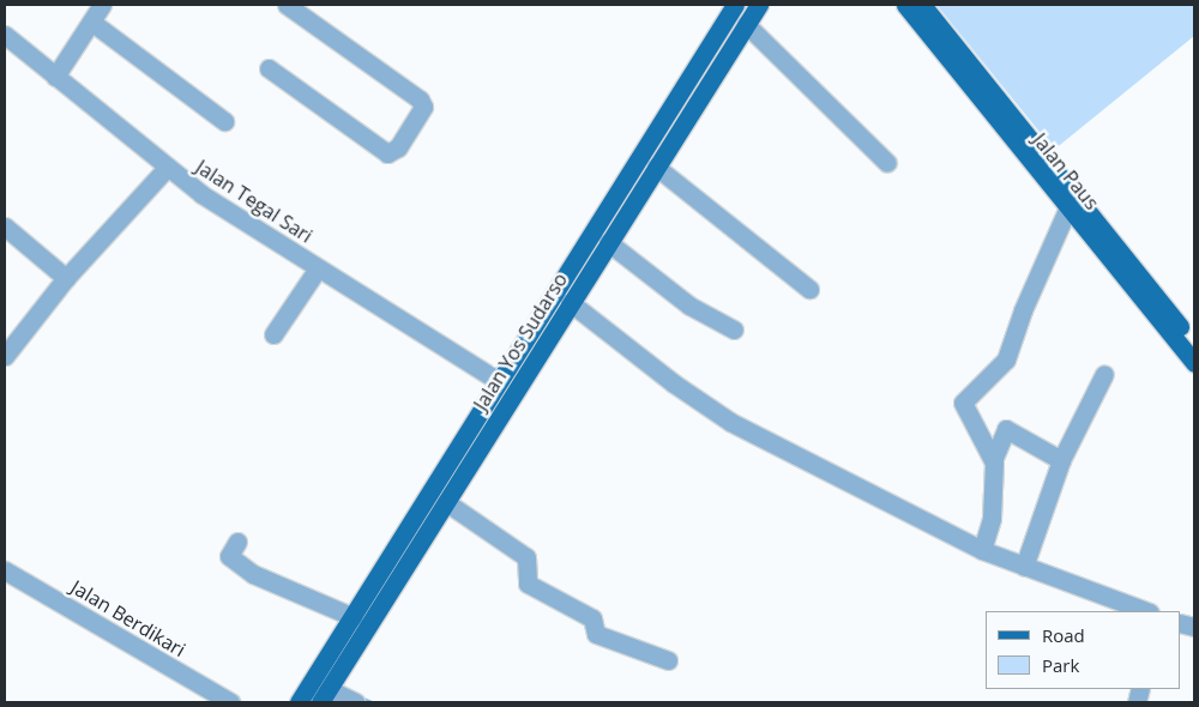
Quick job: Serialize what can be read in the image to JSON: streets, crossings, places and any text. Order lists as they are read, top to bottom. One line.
{"streets":{"main road":["Jalan Paus","Jalan Yos Sudarso"],"street":["Jalan Tegal Sari","Jalan Berdikari"]},"crossings":[["Jalan Tegal Sari","Jalan Yos Sudarso"]],"legend":["Road","Park"]}
